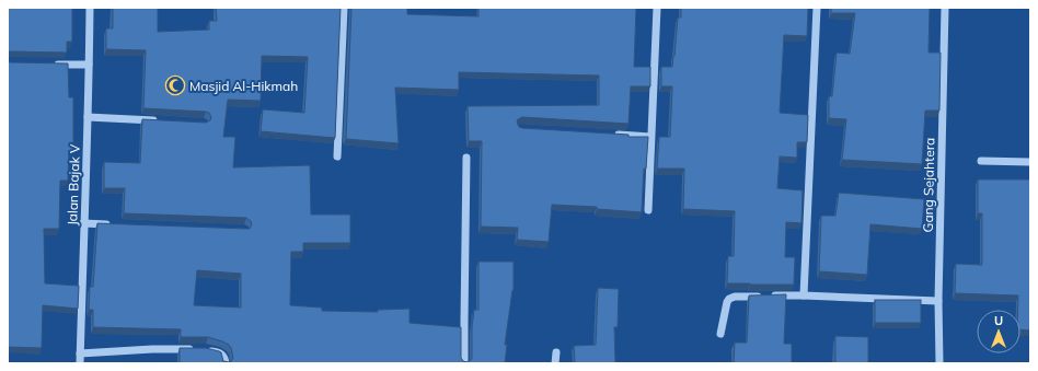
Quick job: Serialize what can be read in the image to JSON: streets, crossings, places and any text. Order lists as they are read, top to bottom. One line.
{"streets":{"street":["Jalan Bajak V","Gang Sejahtera"]},"places":{"mosque":["Masjid Al-Hikmah"]},"north":"top"}
